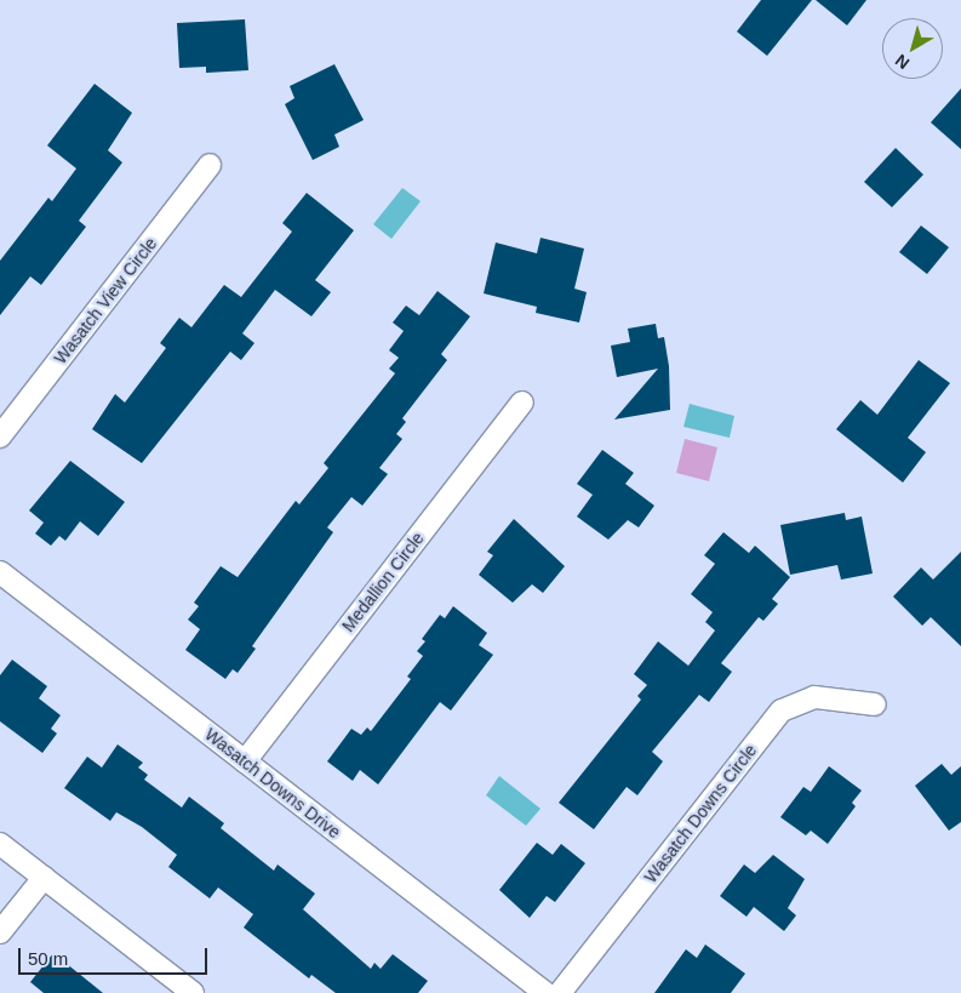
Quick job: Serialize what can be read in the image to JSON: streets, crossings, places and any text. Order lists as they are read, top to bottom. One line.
{"streets":{"street":["Wasatch View Circle","Medallion Circle","Wasatch Downs Drive","Wasatch Downs Circle"]},"crossings":[["Medallion Circle","Wasatch Downs Drive"]],"scale_bar":"50 m","north":"bottom left"}
